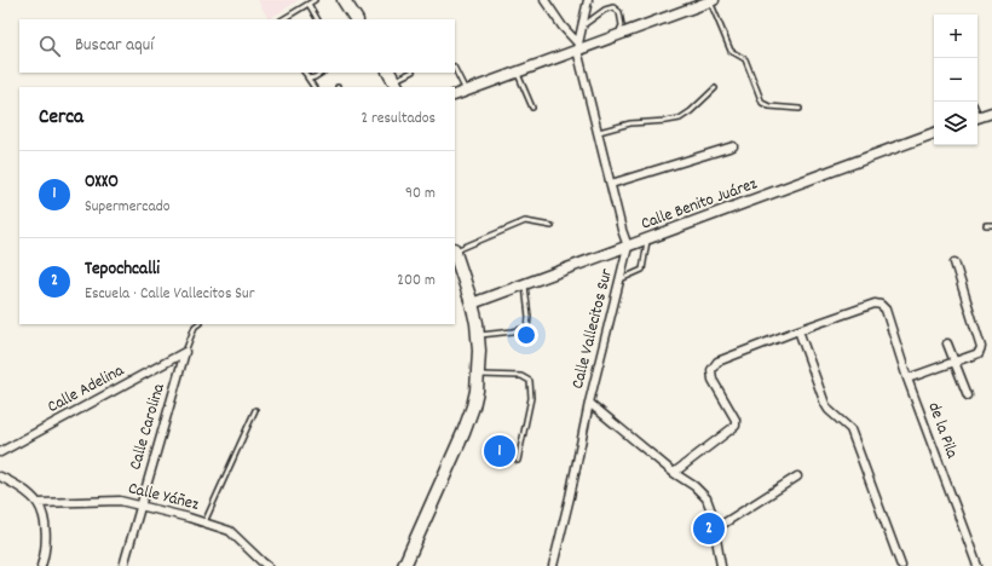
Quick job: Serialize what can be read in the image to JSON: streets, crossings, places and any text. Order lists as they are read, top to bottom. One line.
{"streets":{"street":["Calle Benito Juárez","Calle Vallecitos Sur","Calle Adelina","Calle Carolina","de la Pila","Calle Yáñez"]},"crossings":[["Calle Benito Juárez","Calle Vallecitos Sur"],["Calle Adelina","Calle Carolina"],["Calle Carolina","Calle Yáñez"]],"page":{"map_buttons":["+","−"],"search":"Buscar aquí","heading":["Cerca","2 resultados"],"list":[{"mark":"1","name":"OXXO","note":"Supermercado","value":"90 m"},{"mark":"2","name":"Tepochcalli","note":"Escuela · Calle Vallecitos Sur","value":"200 m"}],"pins":["1","2"]}}
